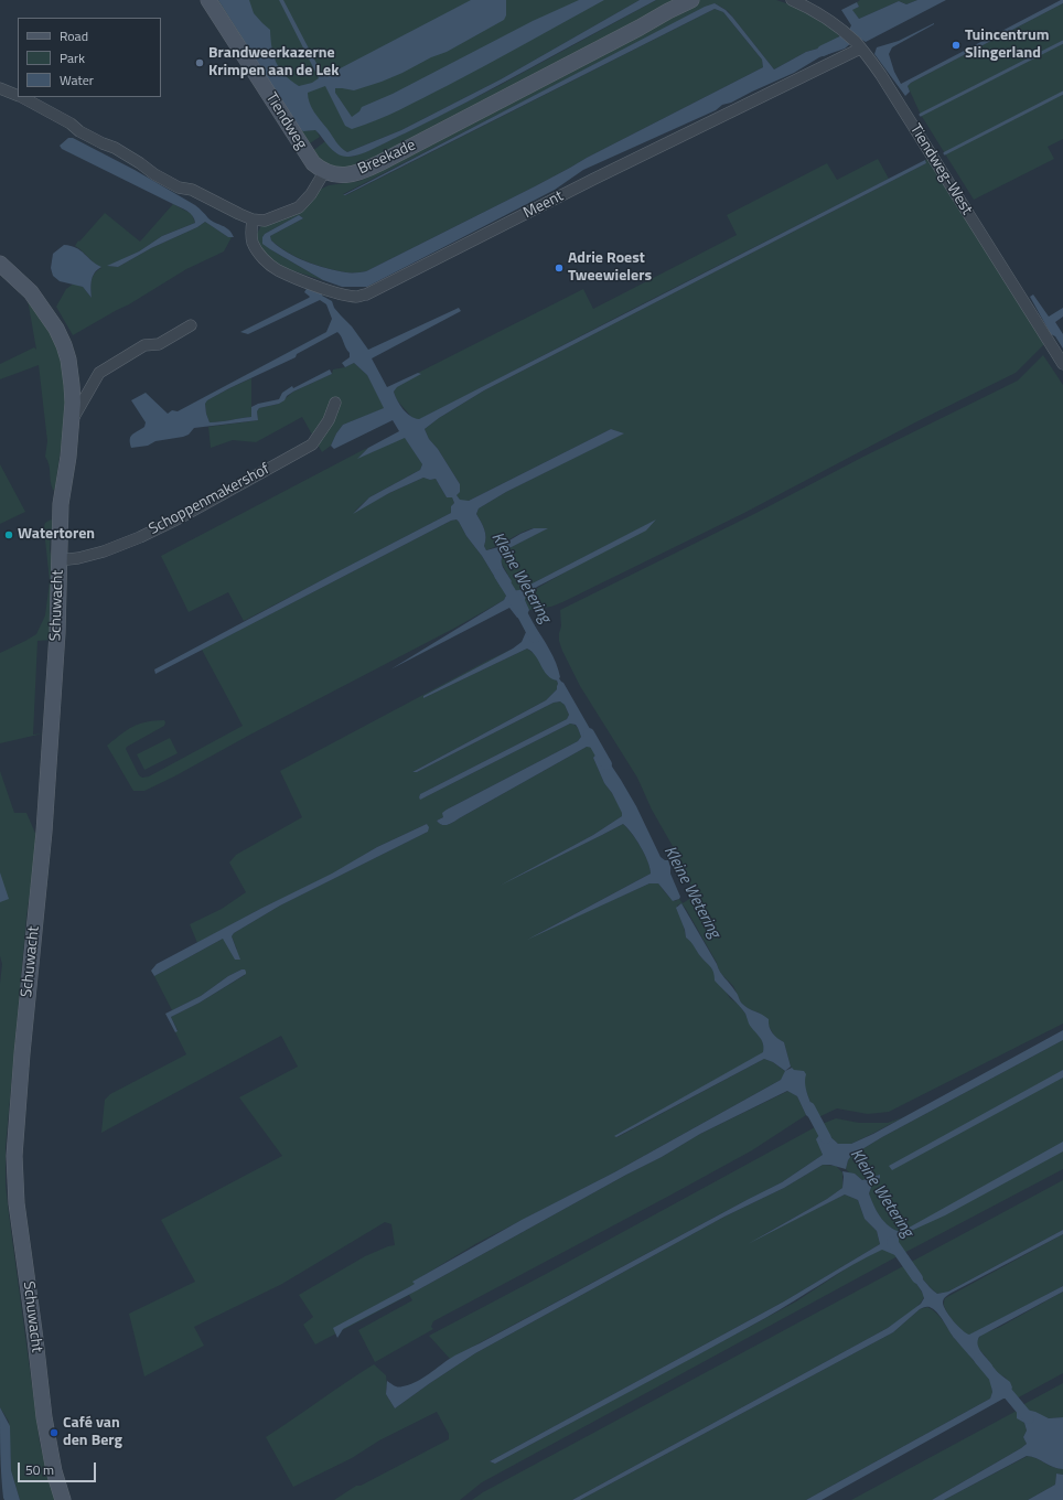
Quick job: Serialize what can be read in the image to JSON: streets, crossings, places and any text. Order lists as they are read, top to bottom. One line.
{"streets":{"street":["Tiendweg","Breekade","Tiendweg-West","Meent","Schoppenmakershof","Schuwacht"]},"crossings":[["Tiendweg","Breekade"],["Tiendweg-West","Meent"],["Schoppenmakershof","Schuwacht"]],"water":["Kleine Wetering"],"places":["Tuincentrum Slingerland","Brandweerkazerne Krimpen aan de Lek","Adrie Roest Tweewielers","Watertoren","Café van den Berg"],"legend":["Road","Park","Water"],"scale_bar":"50 m"}
